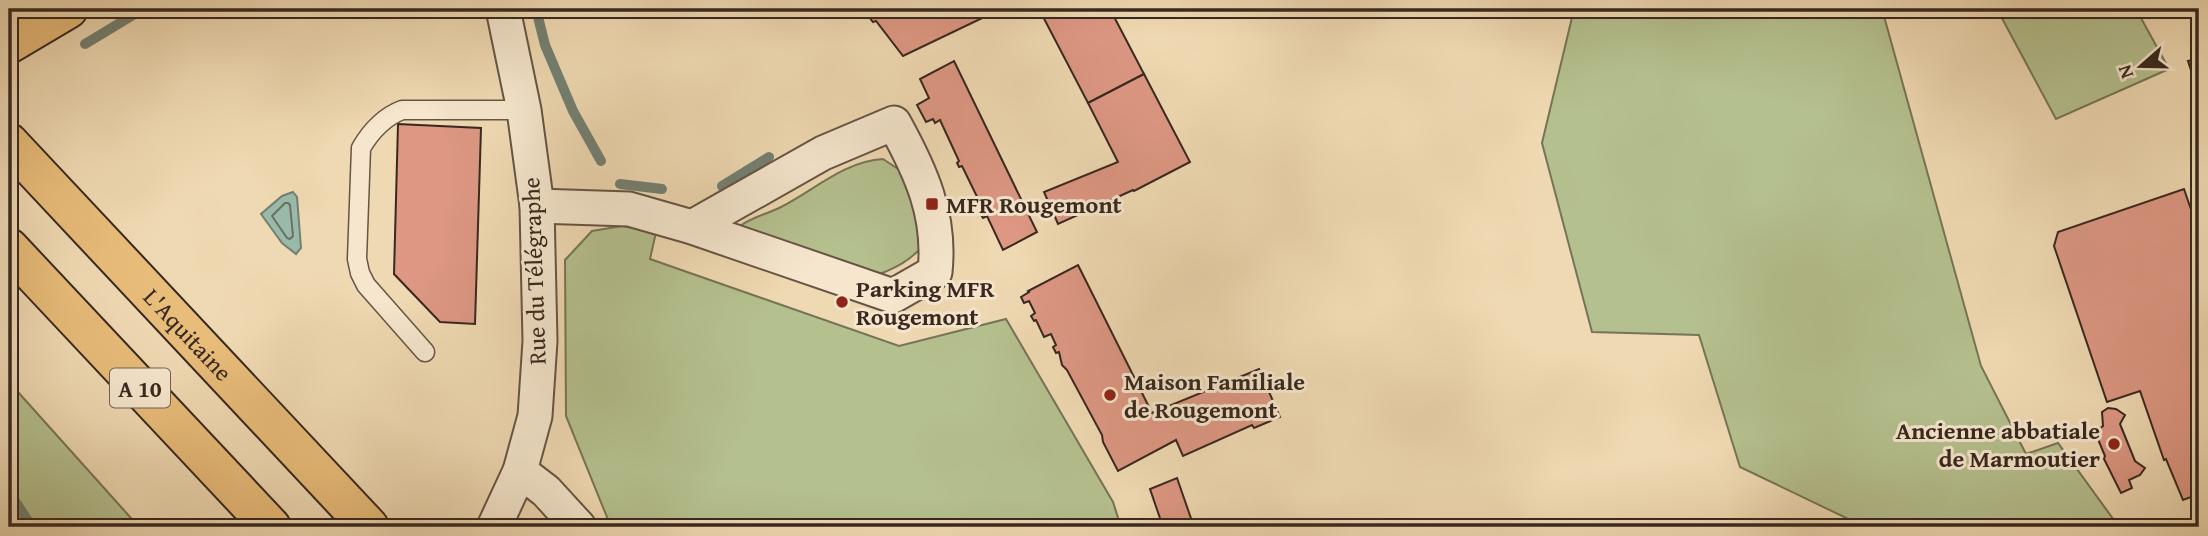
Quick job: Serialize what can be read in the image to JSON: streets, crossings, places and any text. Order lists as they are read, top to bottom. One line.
{"streets":{"main road":["L'Aquitaine","A 10"],"street":["Rue du Télégraphe"]},"places":{"transit":["MFR Rougemont"],"other":["Parking MFR Rougemont","Maison Familiale de Rougemont","Ancienne abbatiale de Marmoutier"]},"north":"left"}
